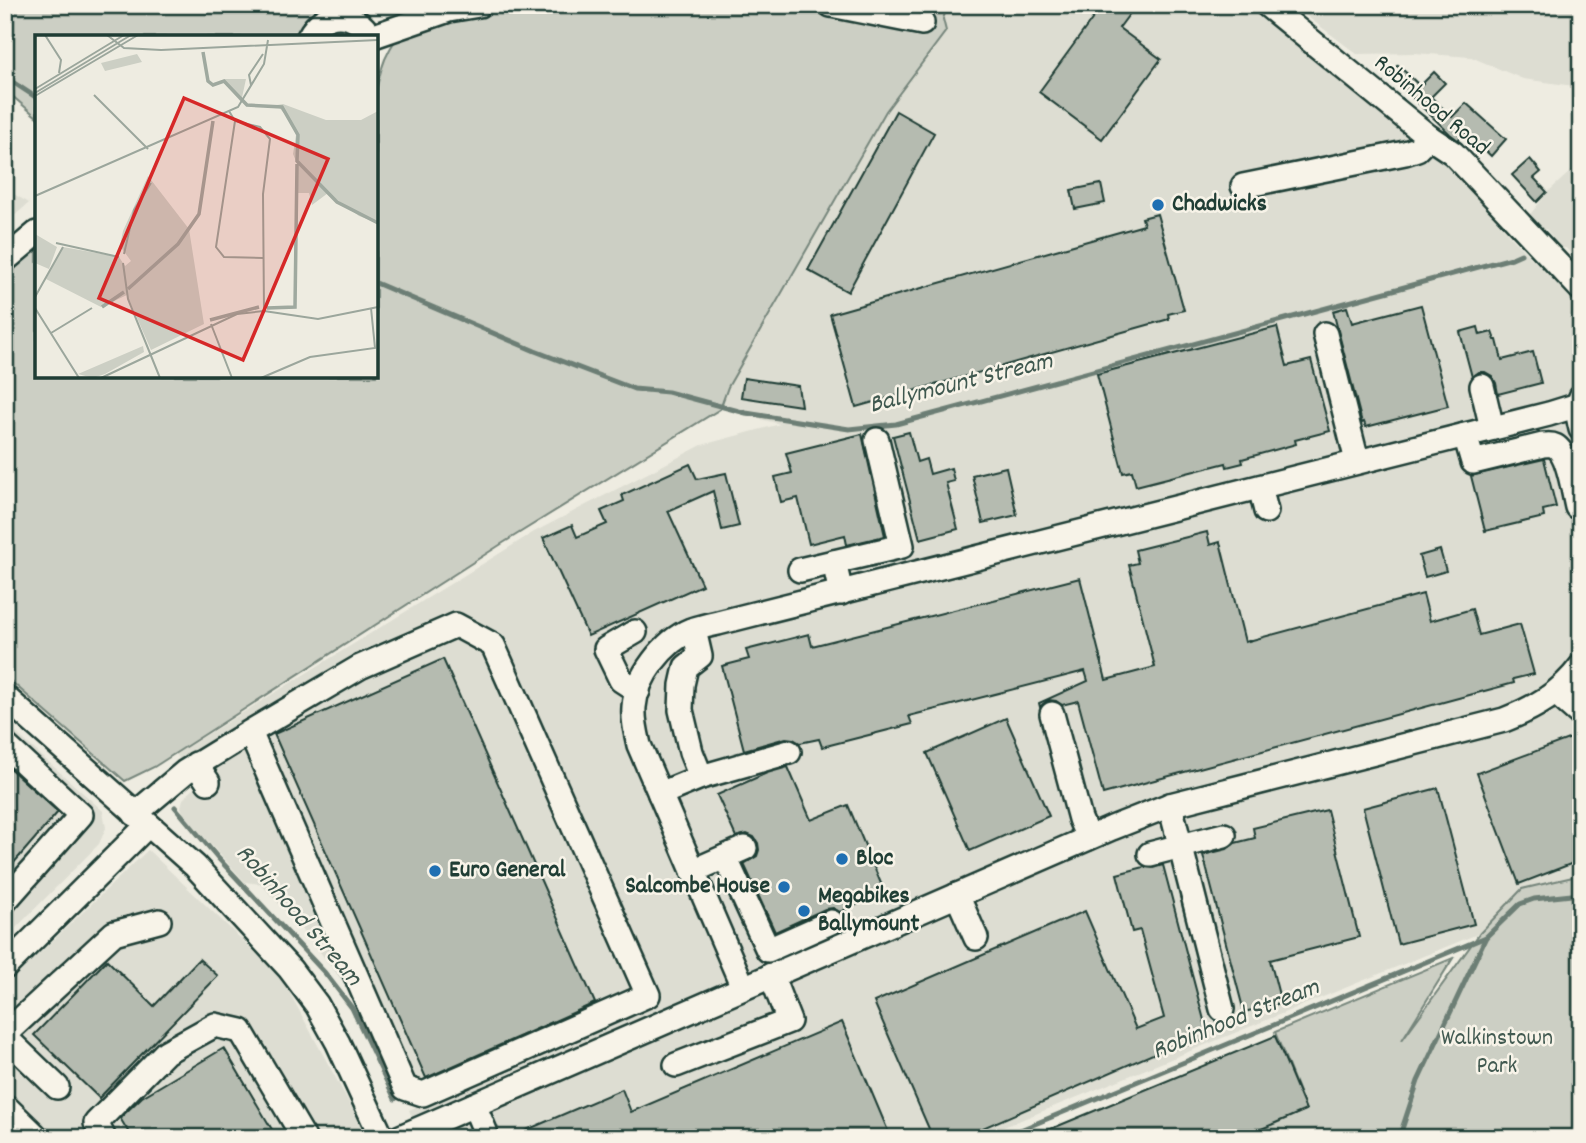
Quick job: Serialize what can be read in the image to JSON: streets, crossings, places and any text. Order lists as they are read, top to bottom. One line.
{"streets":{"street":["Robinhood Road"]},"water":["Ballymount Stream","Robinhood Stream"],"parks":["Walkinstown Park"],"places":["Chadwicks","Bloc","Euro General","Salcombe House","Megabikes Ballymount"]}
